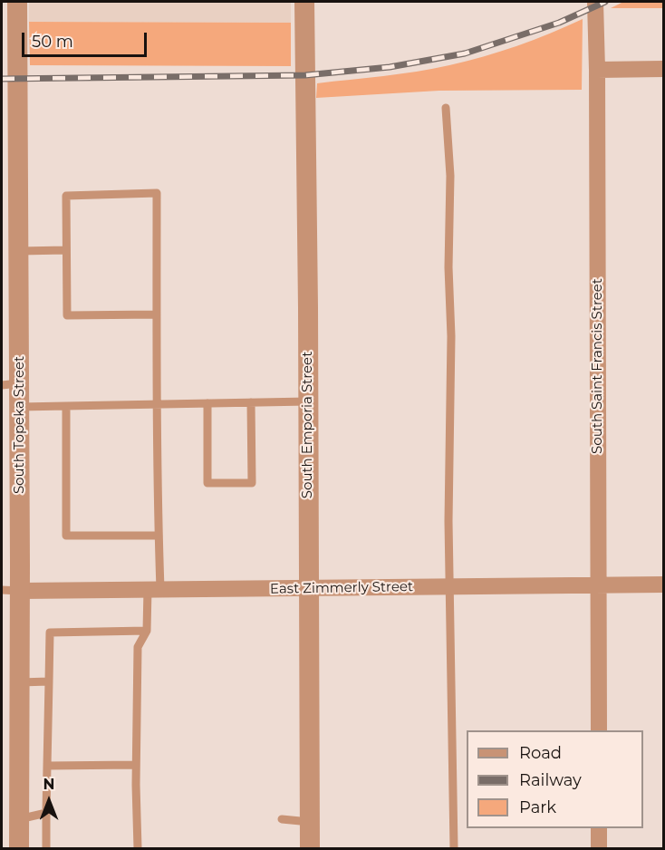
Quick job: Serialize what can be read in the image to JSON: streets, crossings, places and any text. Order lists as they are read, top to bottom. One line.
{"streets":{"street":["South Saint Francis Street","South Topeka Street","South Emporia Street","East Zimmerly Street"]},"crossings":[["South Saint Francis Street","East Zimmerly Street"],["South Topeka Street","East Zimmerly Street"],["South Emporia Street","East Zimmerly Street"]],"legend":["Road","Railway","Park"],"scale_bar":"50 m","north":"top"}
